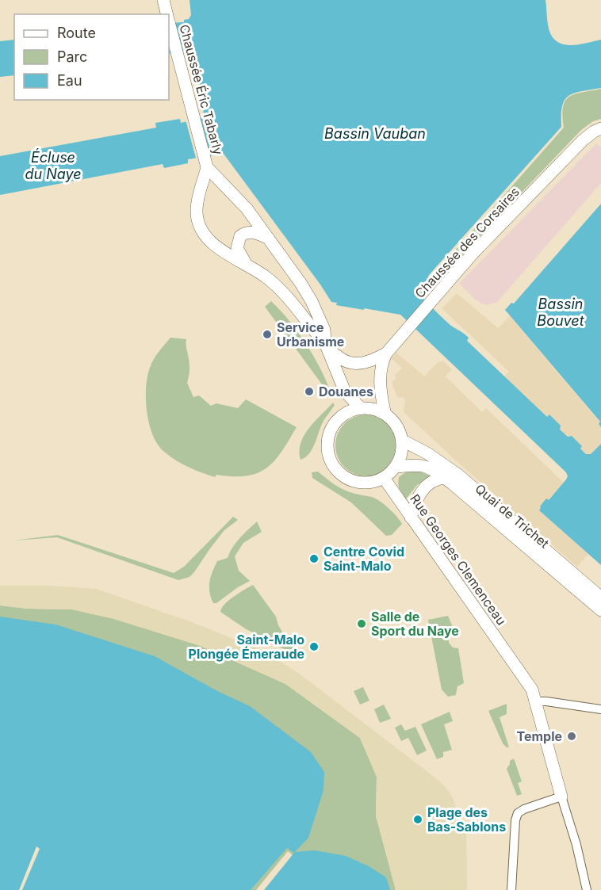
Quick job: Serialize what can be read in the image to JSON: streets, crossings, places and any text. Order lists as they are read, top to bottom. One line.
{"streets":{"main road":["Chaussée Éric Tabarly","Chaussée des Corsaires","Quai de Trichet","Rue Georges Clemenceau"]},"crossings":[["Chaussée Éric Tabarly","Chaussée des Corsaires"],["Chaussée Éric Tabarly","Quai de Trichet"],["Chaussée Éric Tabarly","Rue Georges Clemenceau"],["Chaussée des Corsaires","Quai de Trichet"],["Chaussée des Corsaires","Rue Georges Clemenceau"],["Quai de Trichet","Rue Georges Clemenceau"]],"water":["Bassin Vauban","Écluse du Naye","Bassin Bouvet"],"places":["Service Urbanisme","Douanes","Centre Covid Saint-Malo","Salle de Sport du Naye","Saint-Malo Plongée Émeraude","Temple","Plage des Bas-Sablons"],"legend":["Route","Parc","Eau"]}
